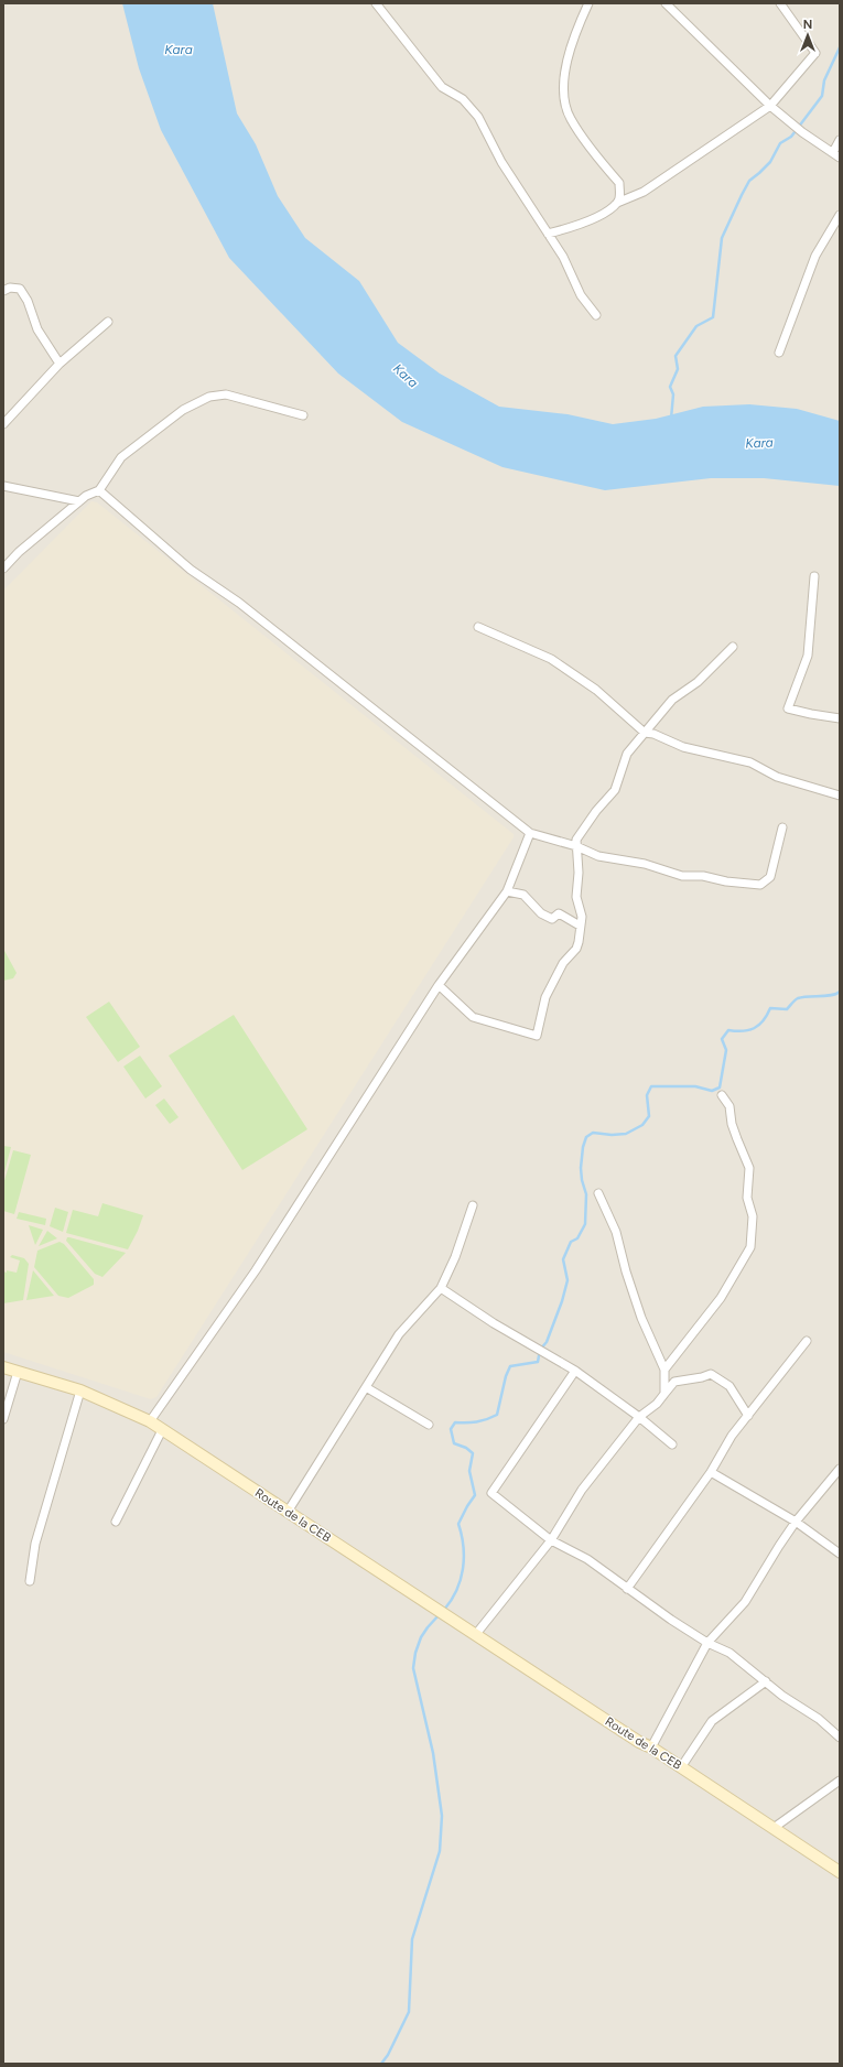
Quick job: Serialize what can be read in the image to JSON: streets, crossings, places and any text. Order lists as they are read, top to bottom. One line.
{"streets":{"main road":["Route de la CEB"]},"water":["Kara"],"north":"top"}
